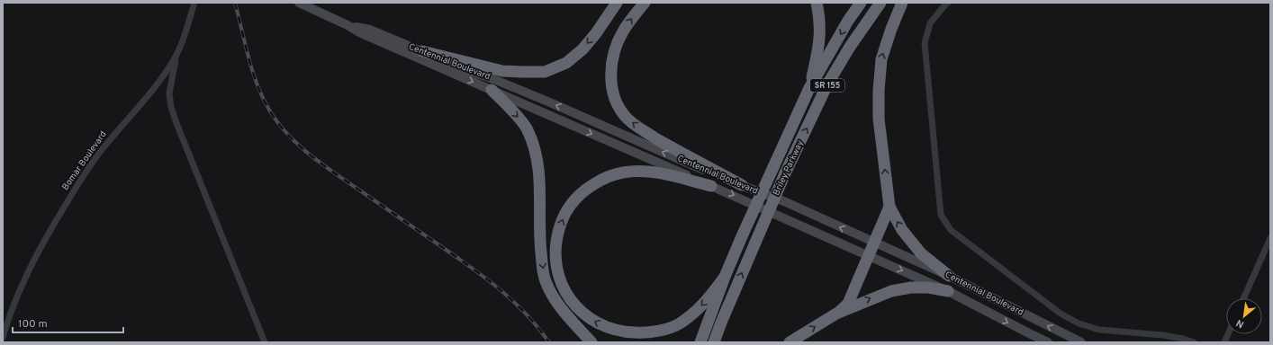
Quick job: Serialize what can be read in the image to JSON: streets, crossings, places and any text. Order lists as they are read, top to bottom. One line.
{"streets":{"highway":["SR 155","Briley Parkway"],"main road":["Centennial Boulevard"],"street":["Bomar Boulevard"]},"scale_bar":"100 m","north":"bottom left"}
